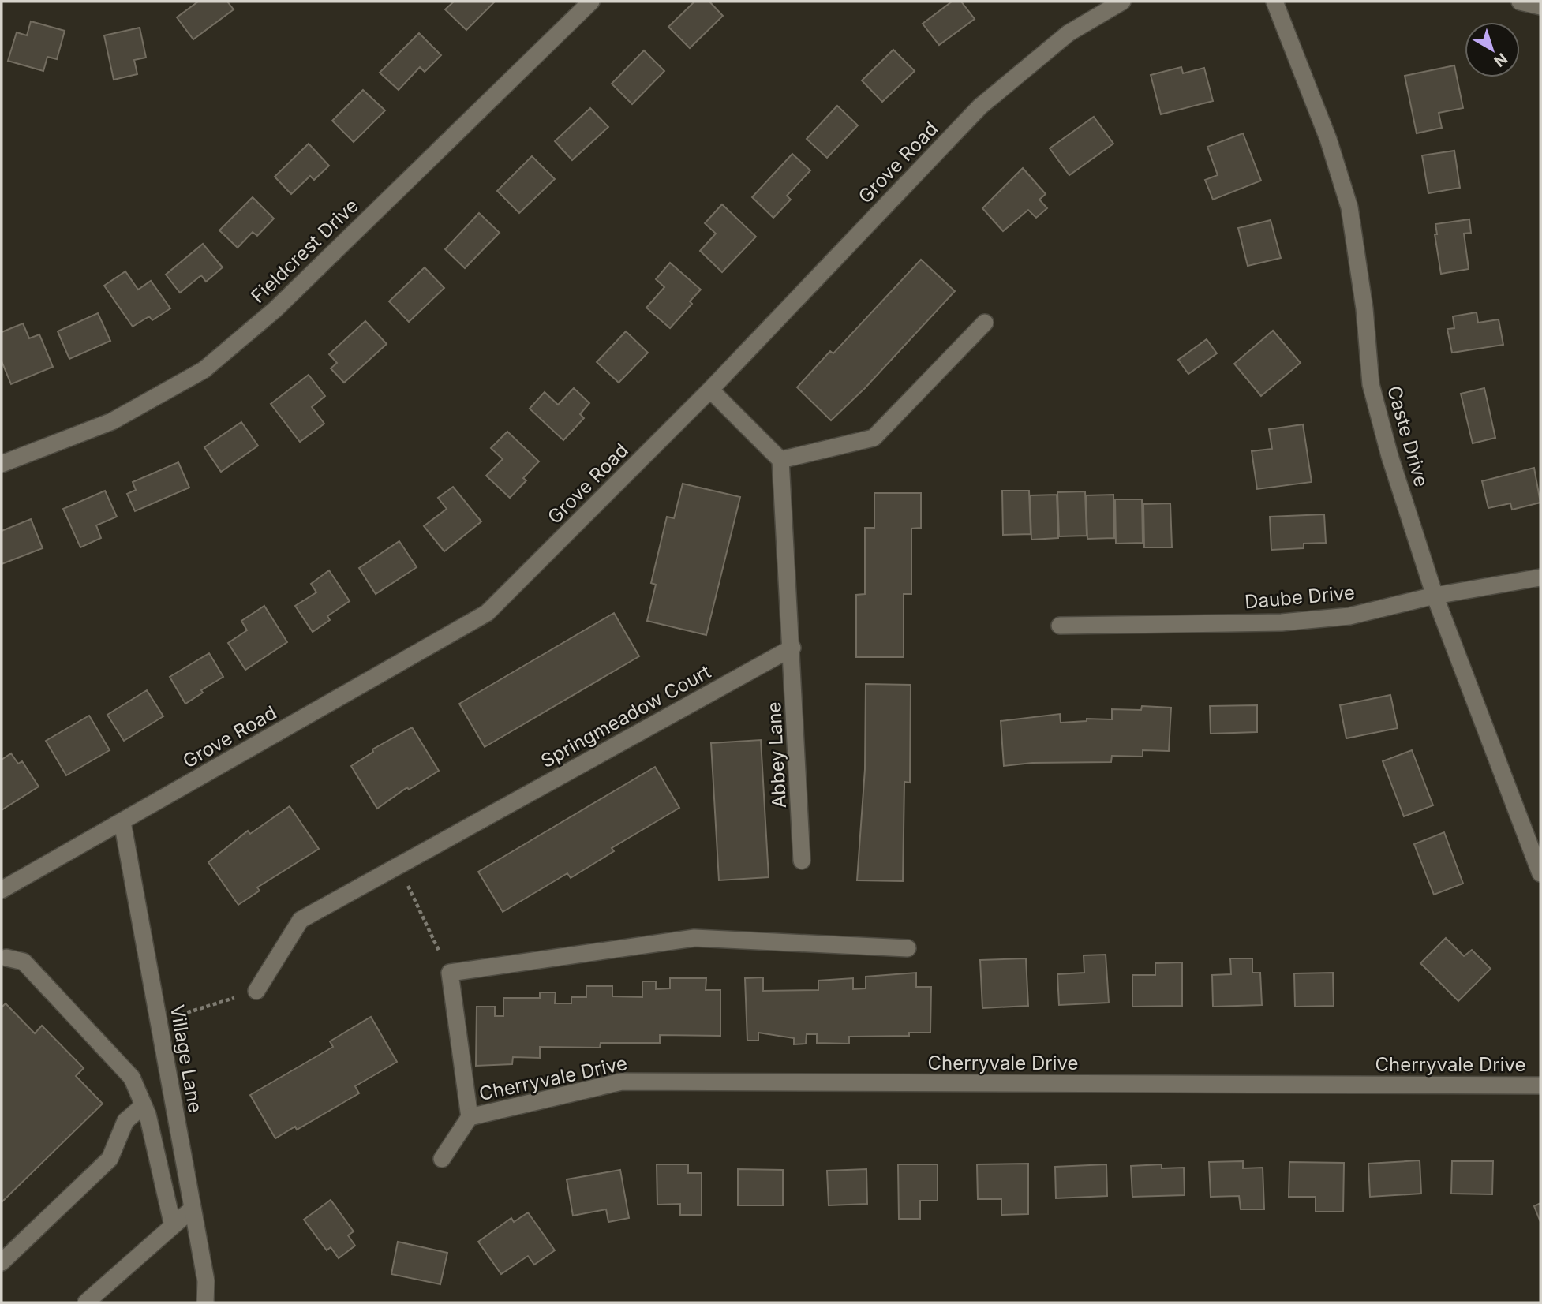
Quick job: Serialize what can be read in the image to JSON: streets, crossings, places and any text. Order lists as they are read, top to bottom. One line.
{"streets":{"street":["Grove Road","Fieldcrest Drive","Caste Drive","Daube Drive","Springmeadow Court","Abbey Lane","Village Lane","Cherryvale Drive"]},"crossings":[["Grove Road","Village Lane"],["Caste Drive","Daube Drive"],["Springmeadow Court","Abbey Lane"]],"north":"bottom right"}
